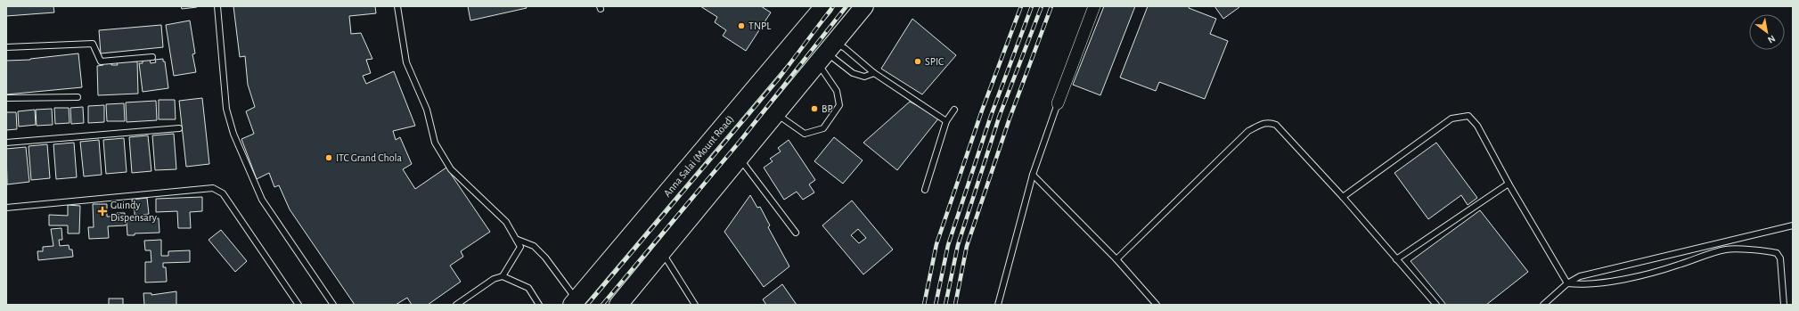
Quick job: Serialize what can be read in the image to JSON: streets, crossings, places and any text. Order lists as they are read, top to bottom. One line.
{"streets":{"main road":["Anna Salai (Mount Road)"]},"places":{"other":["TNPL","SPIC","BP","ITC Grand Chola"],"health":["Guindy Dispensary"]},"north":"bottom right"}
